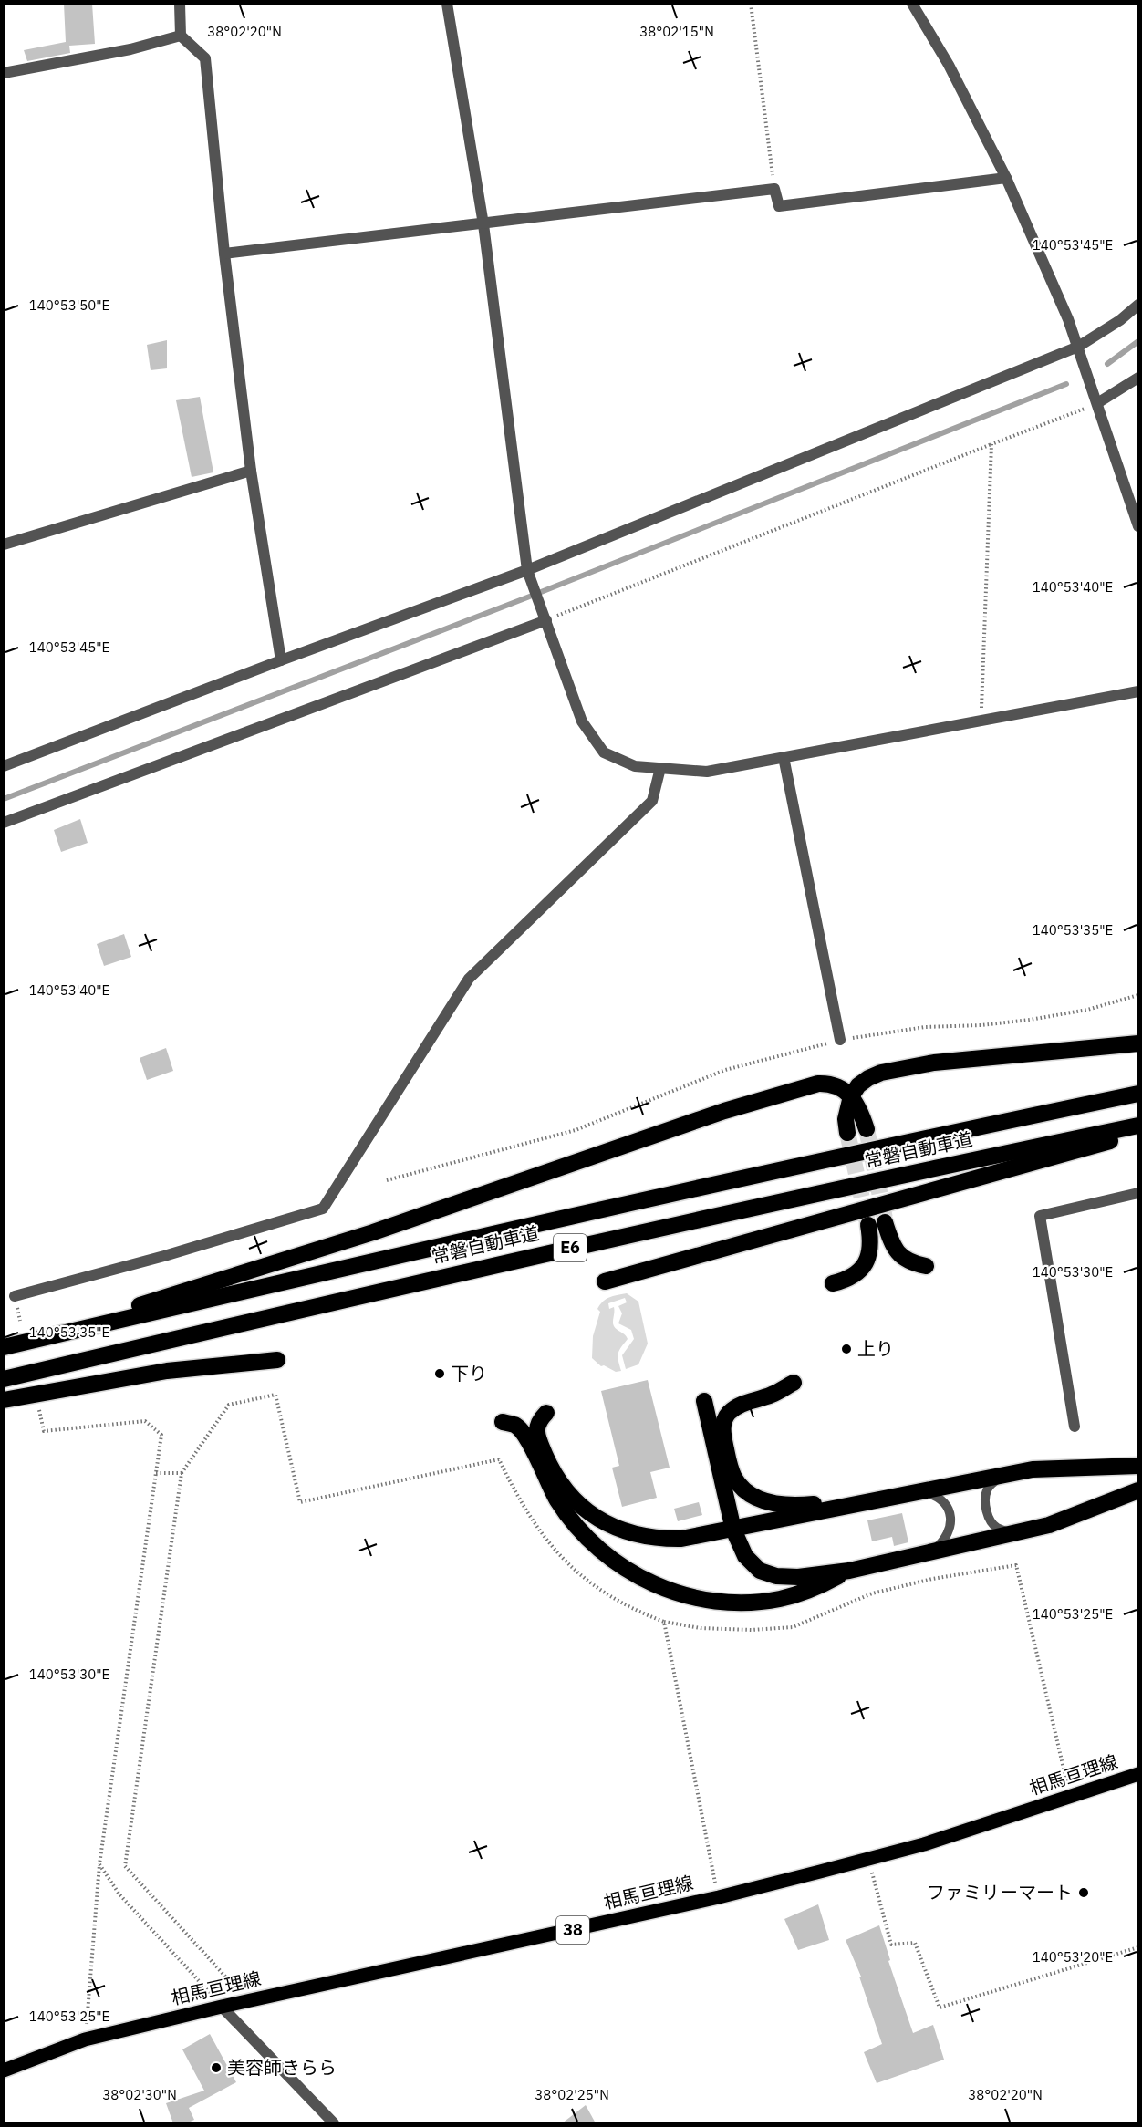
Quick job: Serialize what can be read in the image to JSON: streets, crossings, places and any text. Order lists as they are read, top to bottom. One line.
{"streets":{"highway":["常磐自動車道","E6"],"main road":["相馬亘理線","38"]},"places":["上り","下り","ファミリーマート","美容師きらら"],"coordinates":["38°02'20\"N","38°02'15\"N","140°53'45\"E","140°53'50\"E","140°53'40\"E","140°53'35\"E","140°53'30\"E","140°53'25\"E","140°53'20\"E","38°02'30\"N","38°02'25\"N"]}
